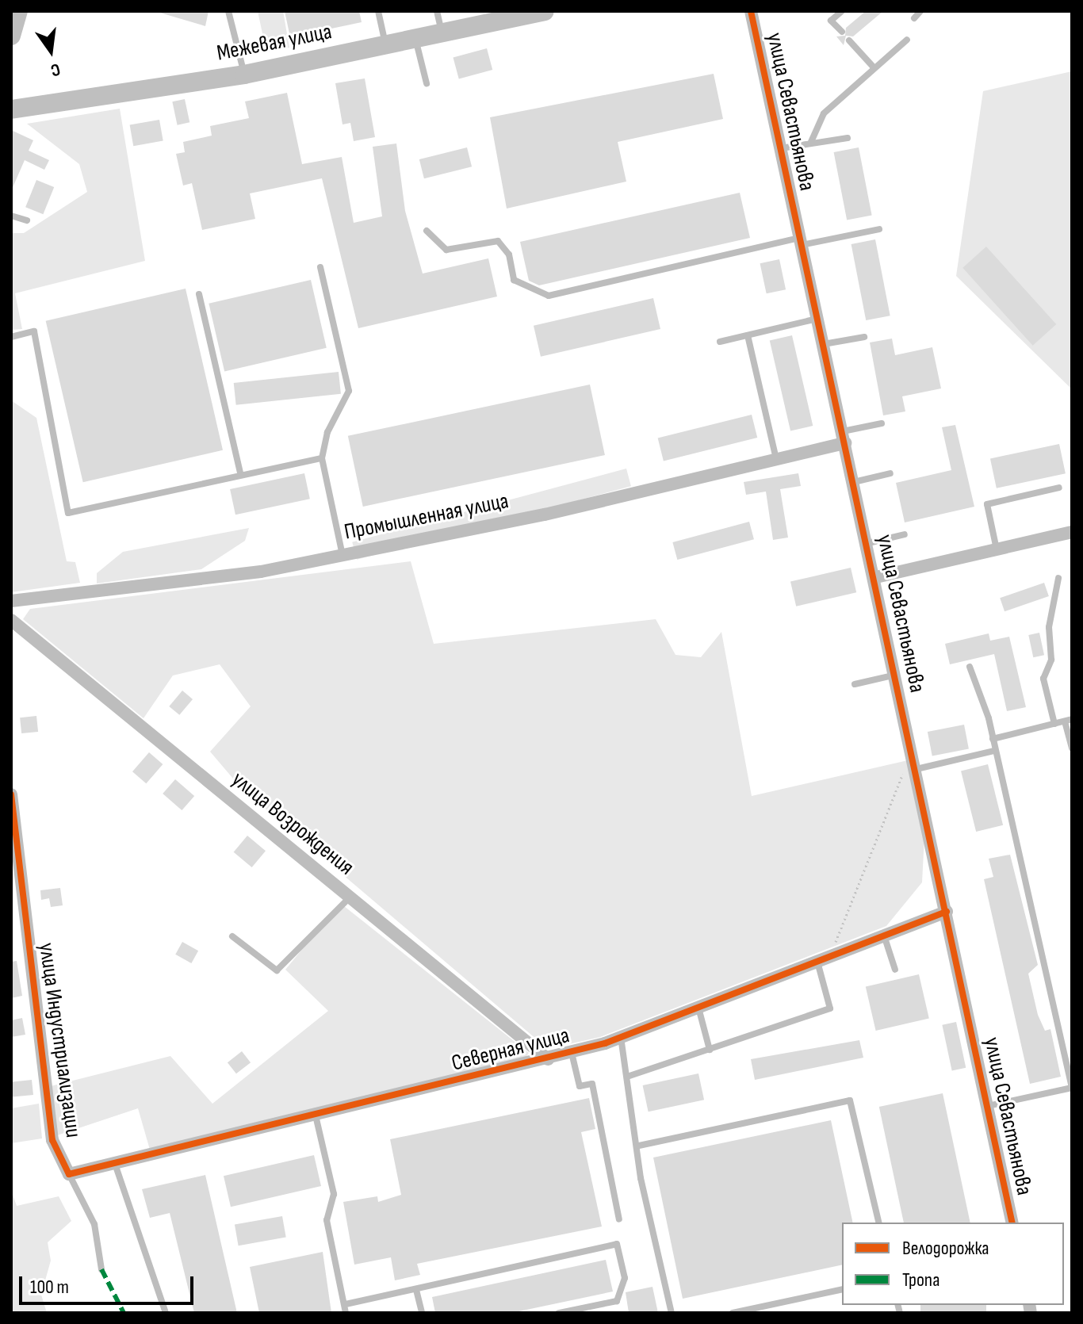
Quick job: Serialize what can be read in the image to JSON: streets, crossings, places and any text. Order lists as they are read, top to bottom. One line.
{"streets":{"street":["Межевая улица","улица Севастьянова","Промышленная улица","улица Возрождения","улица Индустриализации","Северная улица"]},"crossings":[["улица Севастьянова","Промышленная улица"],["улица Севастьянова","Северная улица"],["улица Возрождения","Северная улица"],["улица Индустриализации","Северная улица"]],"legend":["Велодорожка","Тропа"],"scale_bar":"100 m","north":"bottom"}
